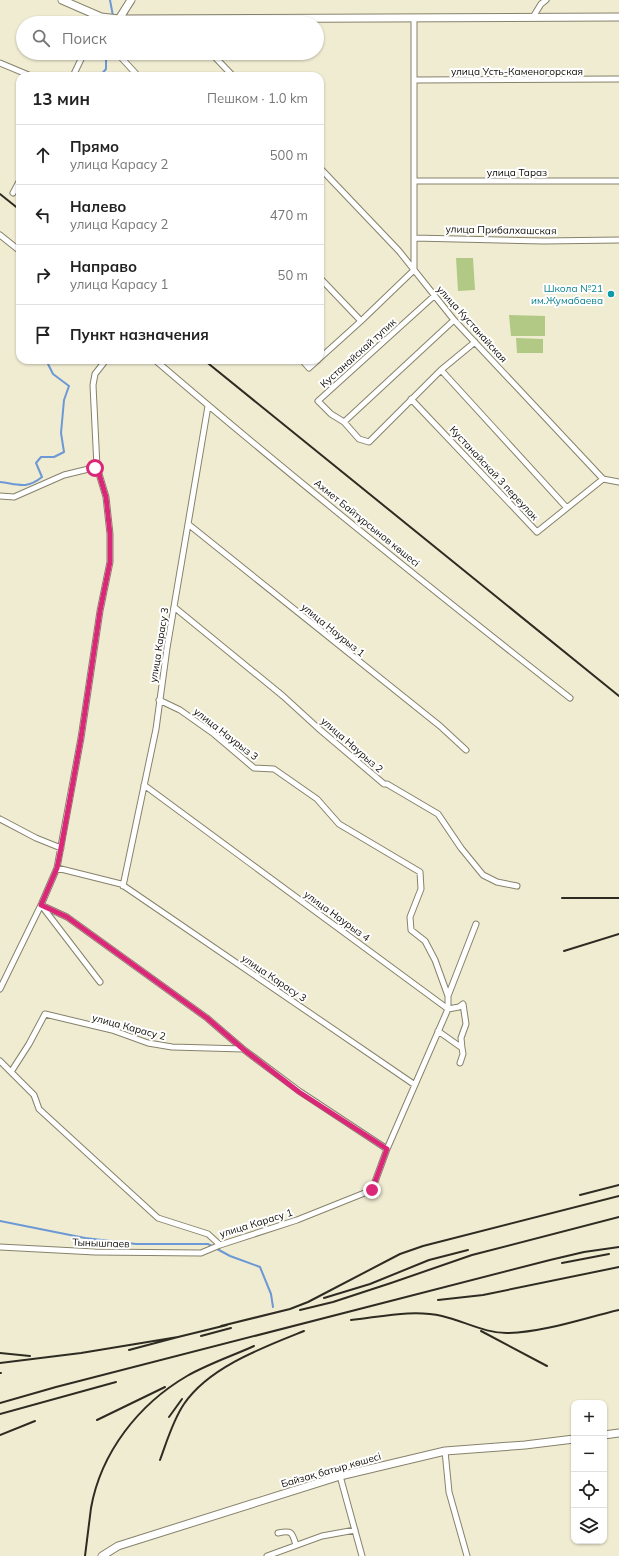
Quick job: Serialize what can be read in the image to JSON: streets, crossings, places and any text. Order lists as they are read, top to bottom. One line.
{"streets":{"street":["улица Усть-Каменогорская","улица Тараз","улица Прибалхашская","улица Кустанайская","Кустанайскай тупик","Кустанайскай 3 переулок","Ахмет Байтұрсынов көшесі","улица Наурыз 1","улица Карасу 3","улица Наурыз 3","улица Наурыз 2","улица Наурыз 4","улица Карасу 2","улица Карасу 1","Тынышпаев","Байзақ батыр көшесі"]},"crossings":[["улица Кустанайская","Кустанайскай тупик"],["улица Кустанайская","Кустанайскай 3 переулок"],["Кустанайскай тупик","Кустанайскай 3 переулок"],["Ахмет Байтұрсынов көшесі","улица Карасу 3"],["улица Наурыз 1","улица Карасу 3"],["улица Карасу 3","улица Наурыз 3"],["улица Карасу 3","улица Наурыз 2"],["улица Карасу 3","улица Наурыз 4"],["улица Карасу 3","улица Карасу 1"],["улица Наурыз 4","улица Карасу 1"],["улица Карасу 2","улица Карасу 1"],["улица Карасу 1","Тынышпаев"]],"places":["Школа №21 им.Жумабаева"],"page":{"search":"Поиск","heading":["13 мин","Пешком · 1.0 km"],"list":[["Прямо","улица Карасу 2","500 m"],["Налево","улица Карасу 2","470 m"],["Направо","улица Карасу 1","50 m"],"Пункт назначения"],"map_buttons":["+","−"]}}
